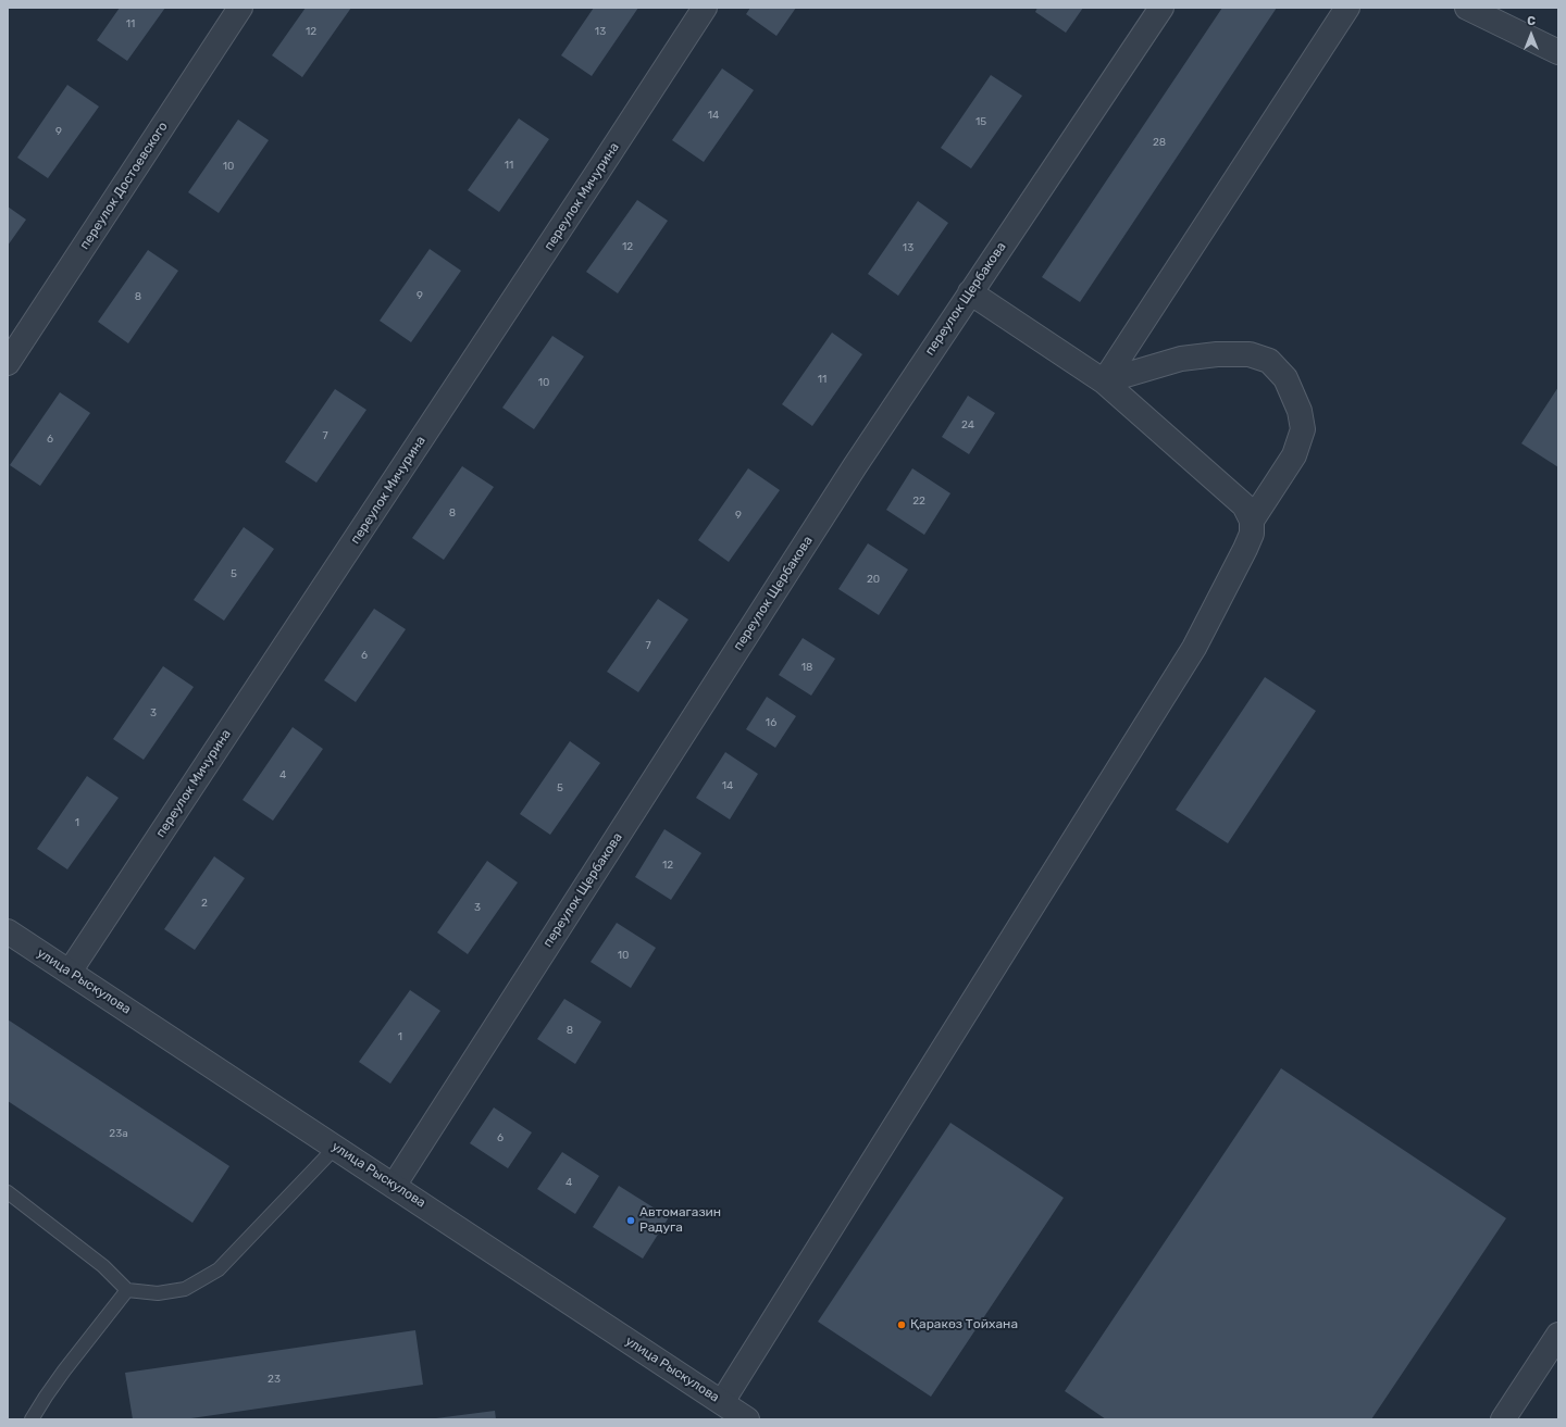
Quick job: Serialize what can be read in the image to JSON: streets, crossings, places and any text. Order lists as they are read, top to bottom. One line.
{"streets":{"street":["переулок Достоевского","переулок Мичурина","переулок Щербакова","улица Рыскулова"]},"crossings":[["переулок Мичурина","улица Рыскулова"],["переулок Щербакова","улица Рыскулова"]],"places":["Автомагазин Радуга","Қаракөз Тойхана"],"house_numbers":["11","12","13","14","15","9","28","11","10","12","13","9","8","11","10","24","7","6","22","8","9","5","20","7","6","18","3","16","4","14","5","1","12","2","3","10","8","1","23а","6","4","23"],"north":"top"}
